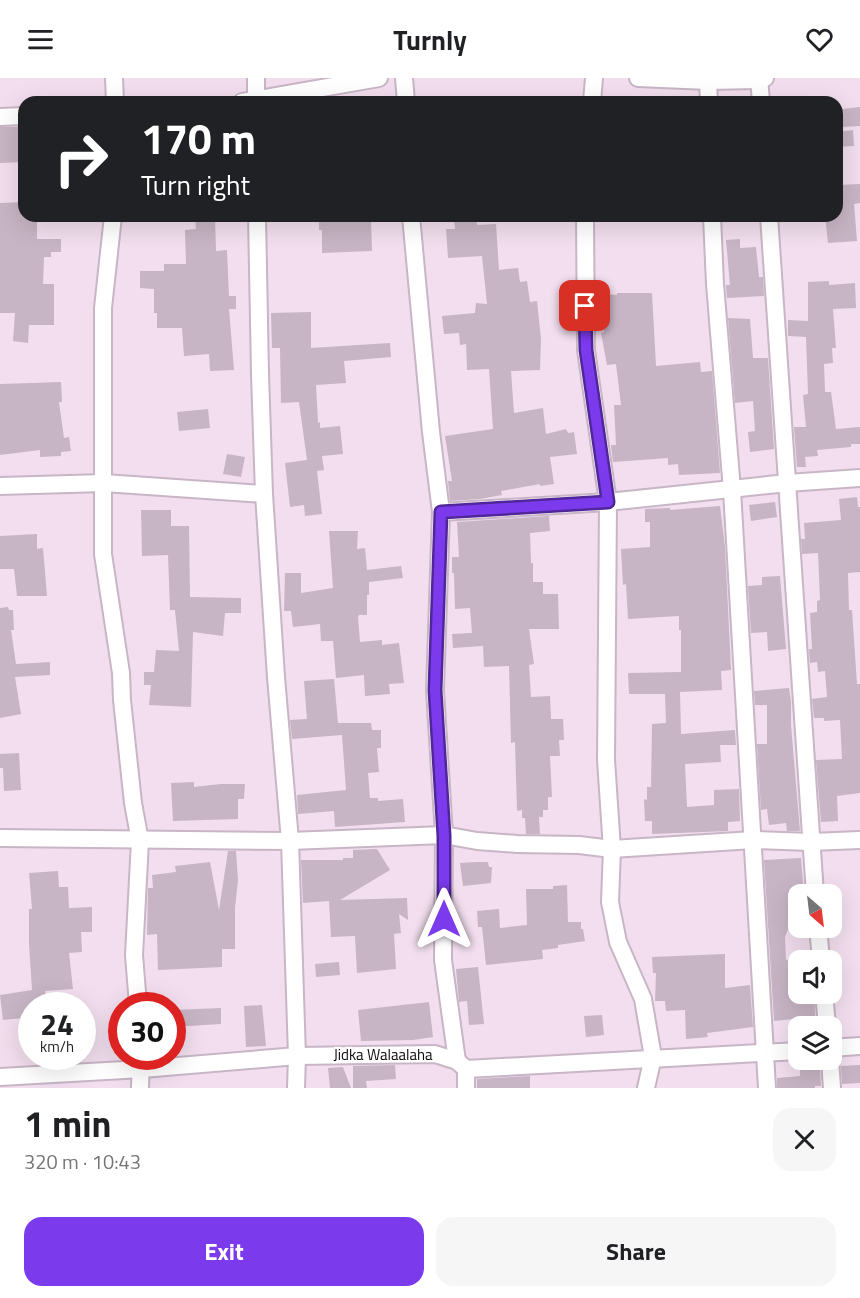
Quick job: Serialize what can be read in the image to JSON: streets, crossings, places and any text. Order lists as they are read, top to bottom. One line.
{"streets":{"street":["Jidka Walaalaha"]},"north":"bottom right","page":{"header":"Turnly","turn":["170 m","Turn right"],"speed":"24 km/h","limit":"30","heading":["1 min","320 m · 10:43"],"buttons":["Exit","Share"]}}
